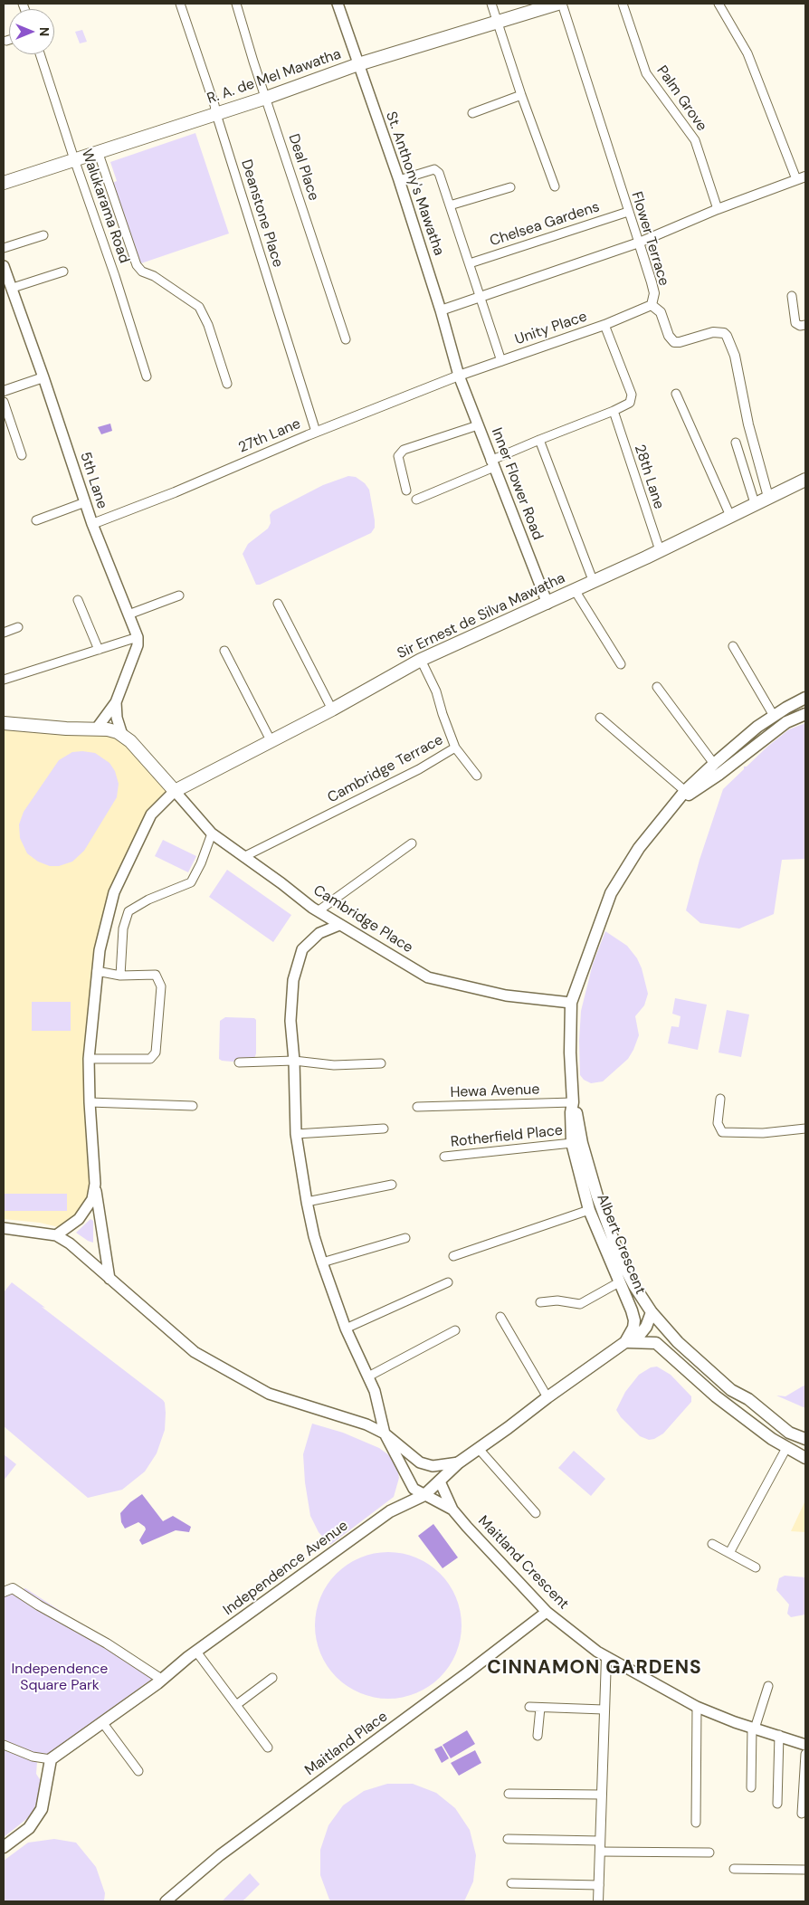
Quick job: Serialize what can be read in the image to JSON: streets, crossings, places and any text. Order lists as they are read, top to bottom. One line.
{"streets":{"highway":["R. A. de Mel Mawatha","Sir Ernest de Silva Mawatha"],"main road":["St. Anthony's Mawatha","5th Lane","Inner Flower Road","Cambridge Place","Albert Crescent","Maitland Crescent","Independence Avenue","Maitland Place"],"street":["Palm Grove","Deal Place","Walukarama Road","Deanstone Place","Chelsea Gardens","Flower Terrace","Unity Place","27th Lane","28th Lane","Cambridge Terrace","Hewa Avenue","Rotherfield Place"]},"crossings":[["R. A. de Mel Mawatha","Deal Place"],["R. A. de Mel Mawatha","St. Anthony's Mawatha"],["R. A. de Mel Mawatha","Walukarama Road"],["R. A. de Mel Mawatha","Deanstone Place"],["St. Anthony's Mawatha","Unity Place"],["St. Anthony's Mawatha","27th Lane"],["St. Anthony's Mawatha","Inner Flower Road"],["Deanstone Place","27th Lane"],["Chelsea Gardens","Flower Terrace"],["Flower Terrace","Unity Place"],["Flower Terrace","Sir Ernest de Silva Mawatha"],["Unity Place","27th Lane"],["Unity Place","Inner Flower Road"],["27th Lane","5th Lane"],["27th Lane","Inner Flower Road"],["28th Lane","Sir Ernest de Silva Mawatha"],["Inner Flower Road","Sir Ernest de Silva Mawatha"],["Sir Ernest de Silva Mawatha","Cambridge Terrace"],["Sir Ernest de Silva Mawatha","Cambridge Place"],["Cambridge Terrace","Cambridge Place"],["Cambridge Place","Albert Crescent"],["Cambridge Place","Maitland Crescent"],["Hewa Avenue","Albert Crescent"],["Rotherfield Place","Albert Crescent"],["Albert Crescent","Independence Avenue"],["Maitland Crescent","Independence Avenue"],["Maitland Crescent","Maitland Place"]],"districts":["CINNAMON GARDENS"],"parks":["Independence Square Park"],"north":"right"}
